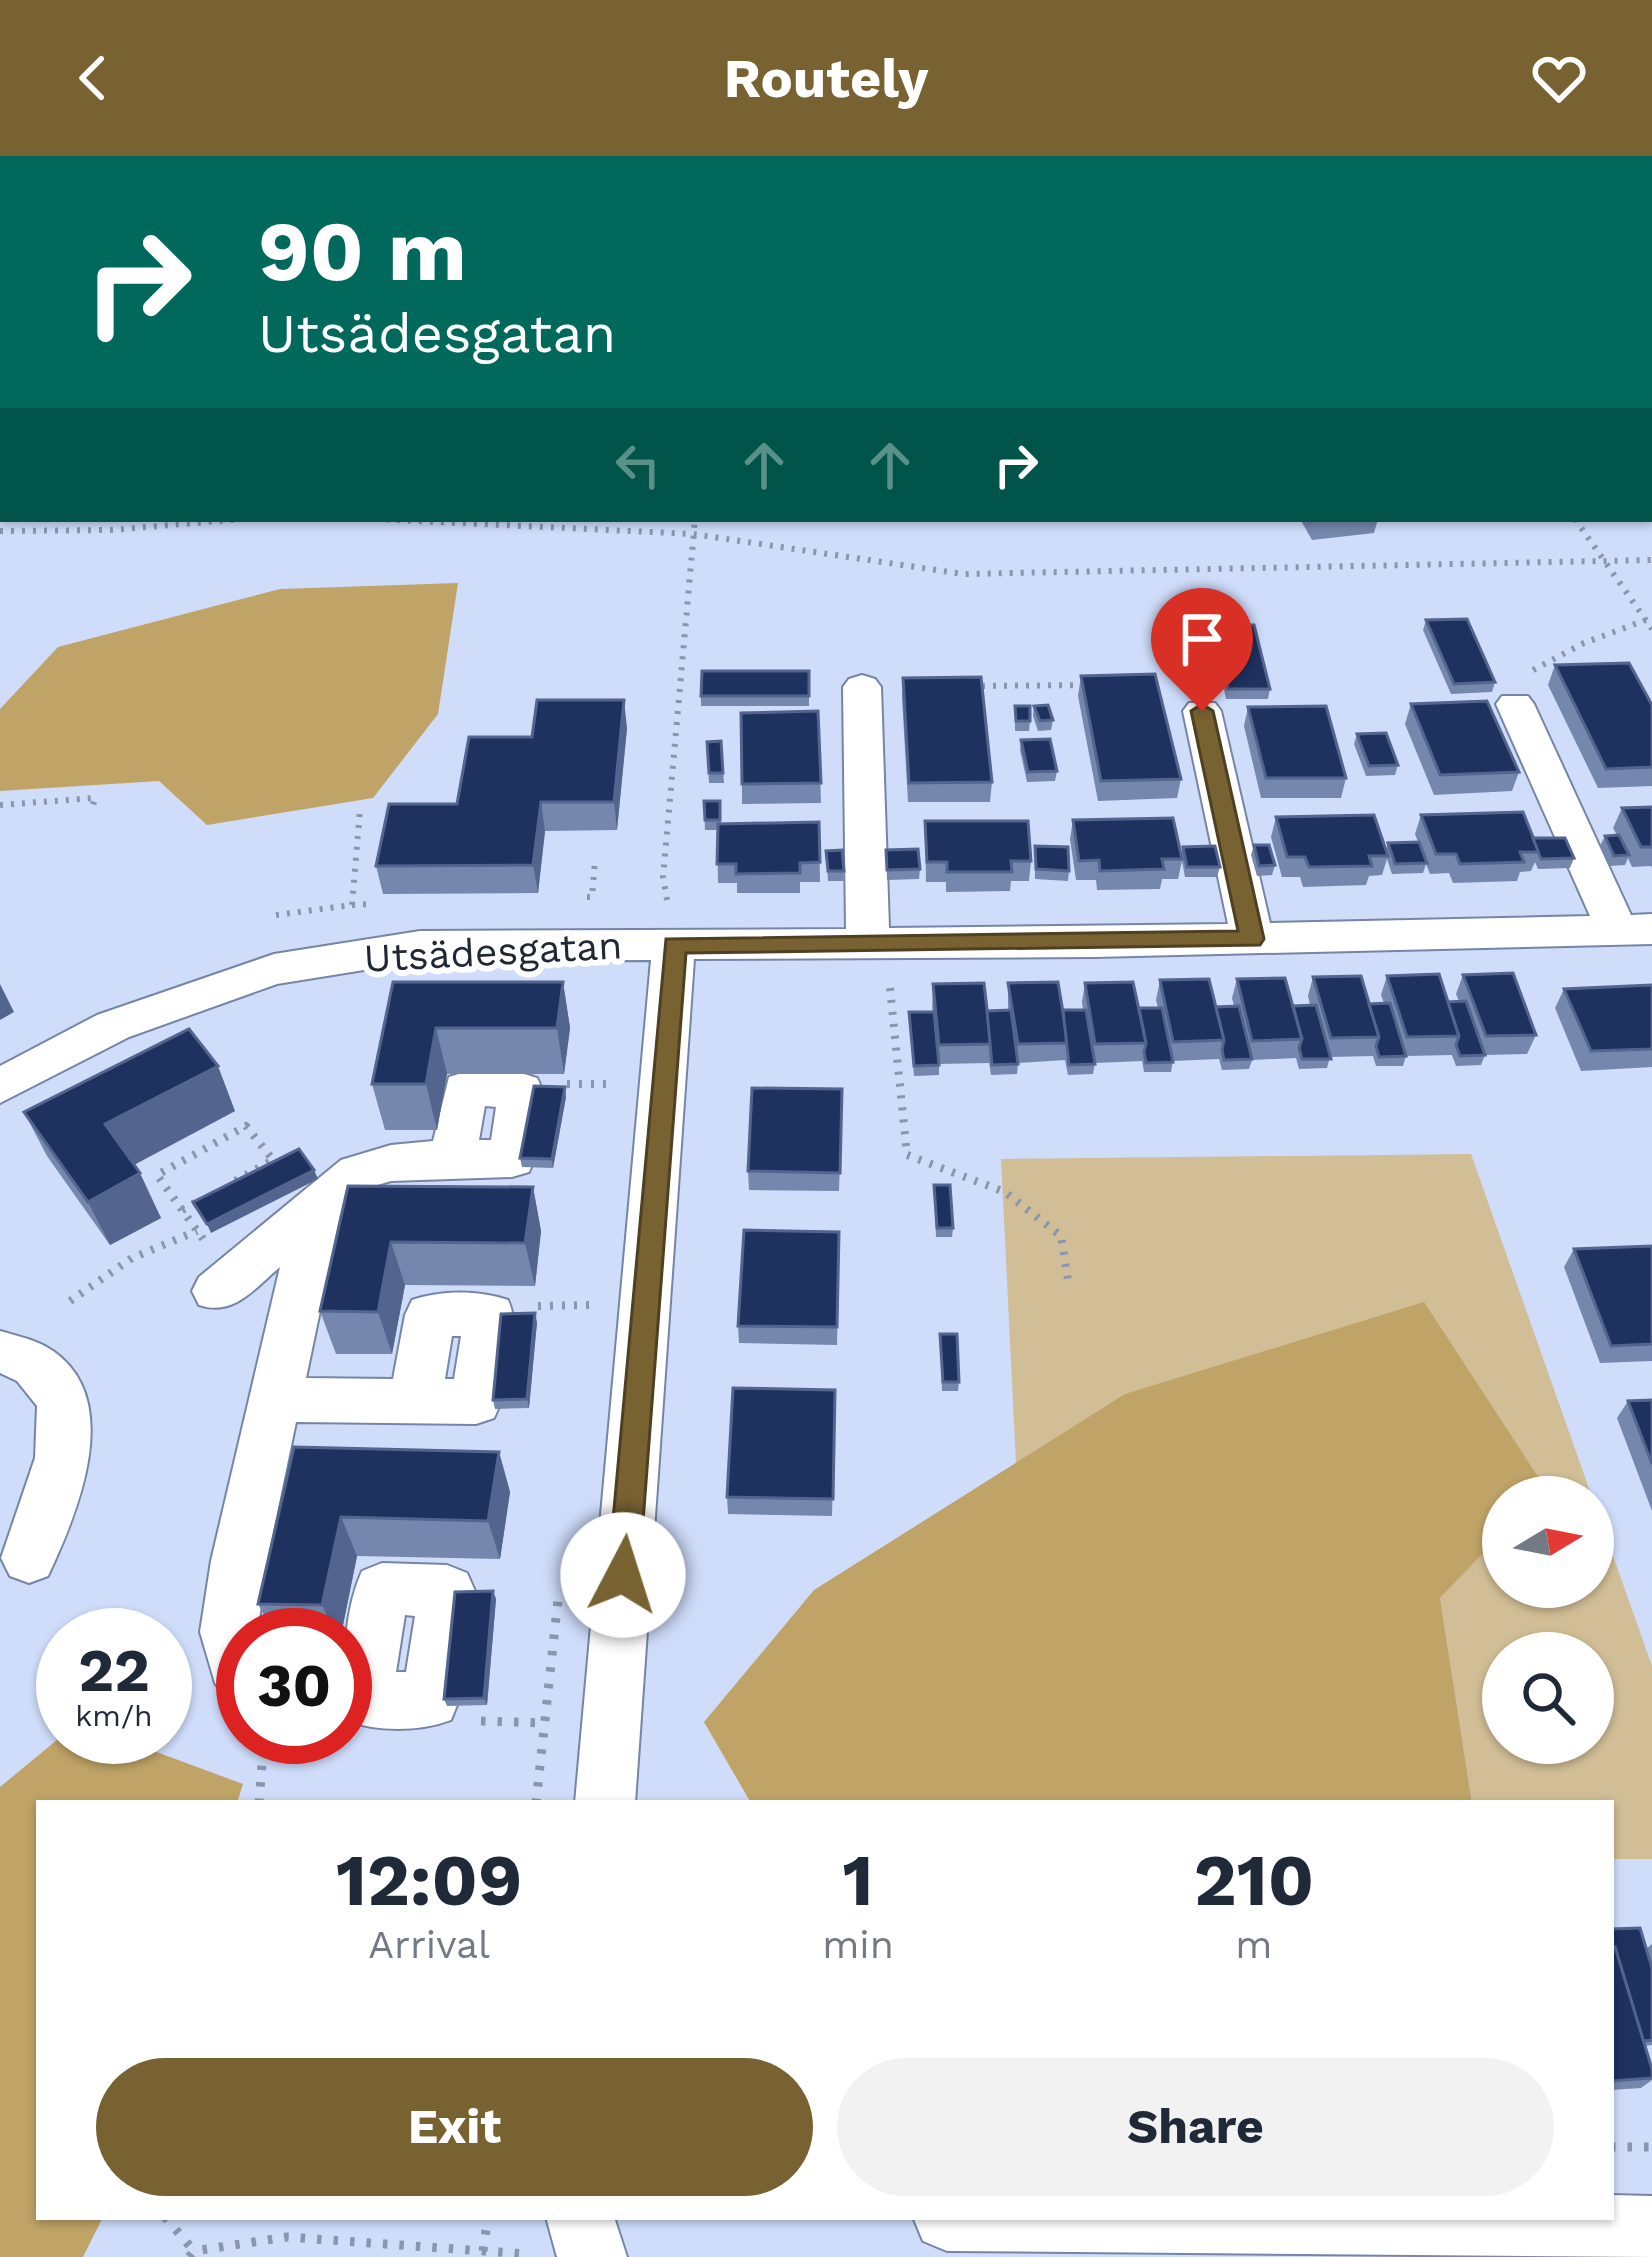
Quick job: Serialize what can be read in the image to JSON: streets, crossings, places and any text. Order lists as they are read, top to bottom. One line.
{"streets":{"street":["Utsädesgatan"]},"north":"right","page":{"header":"Routely","turn":["90 m","Utsädesgatan"],"speed":"22 km/h","limit":"30","eta":["12:09","Arrival","1","min","210","m"],"buttons":["Exit","Share"]}}
